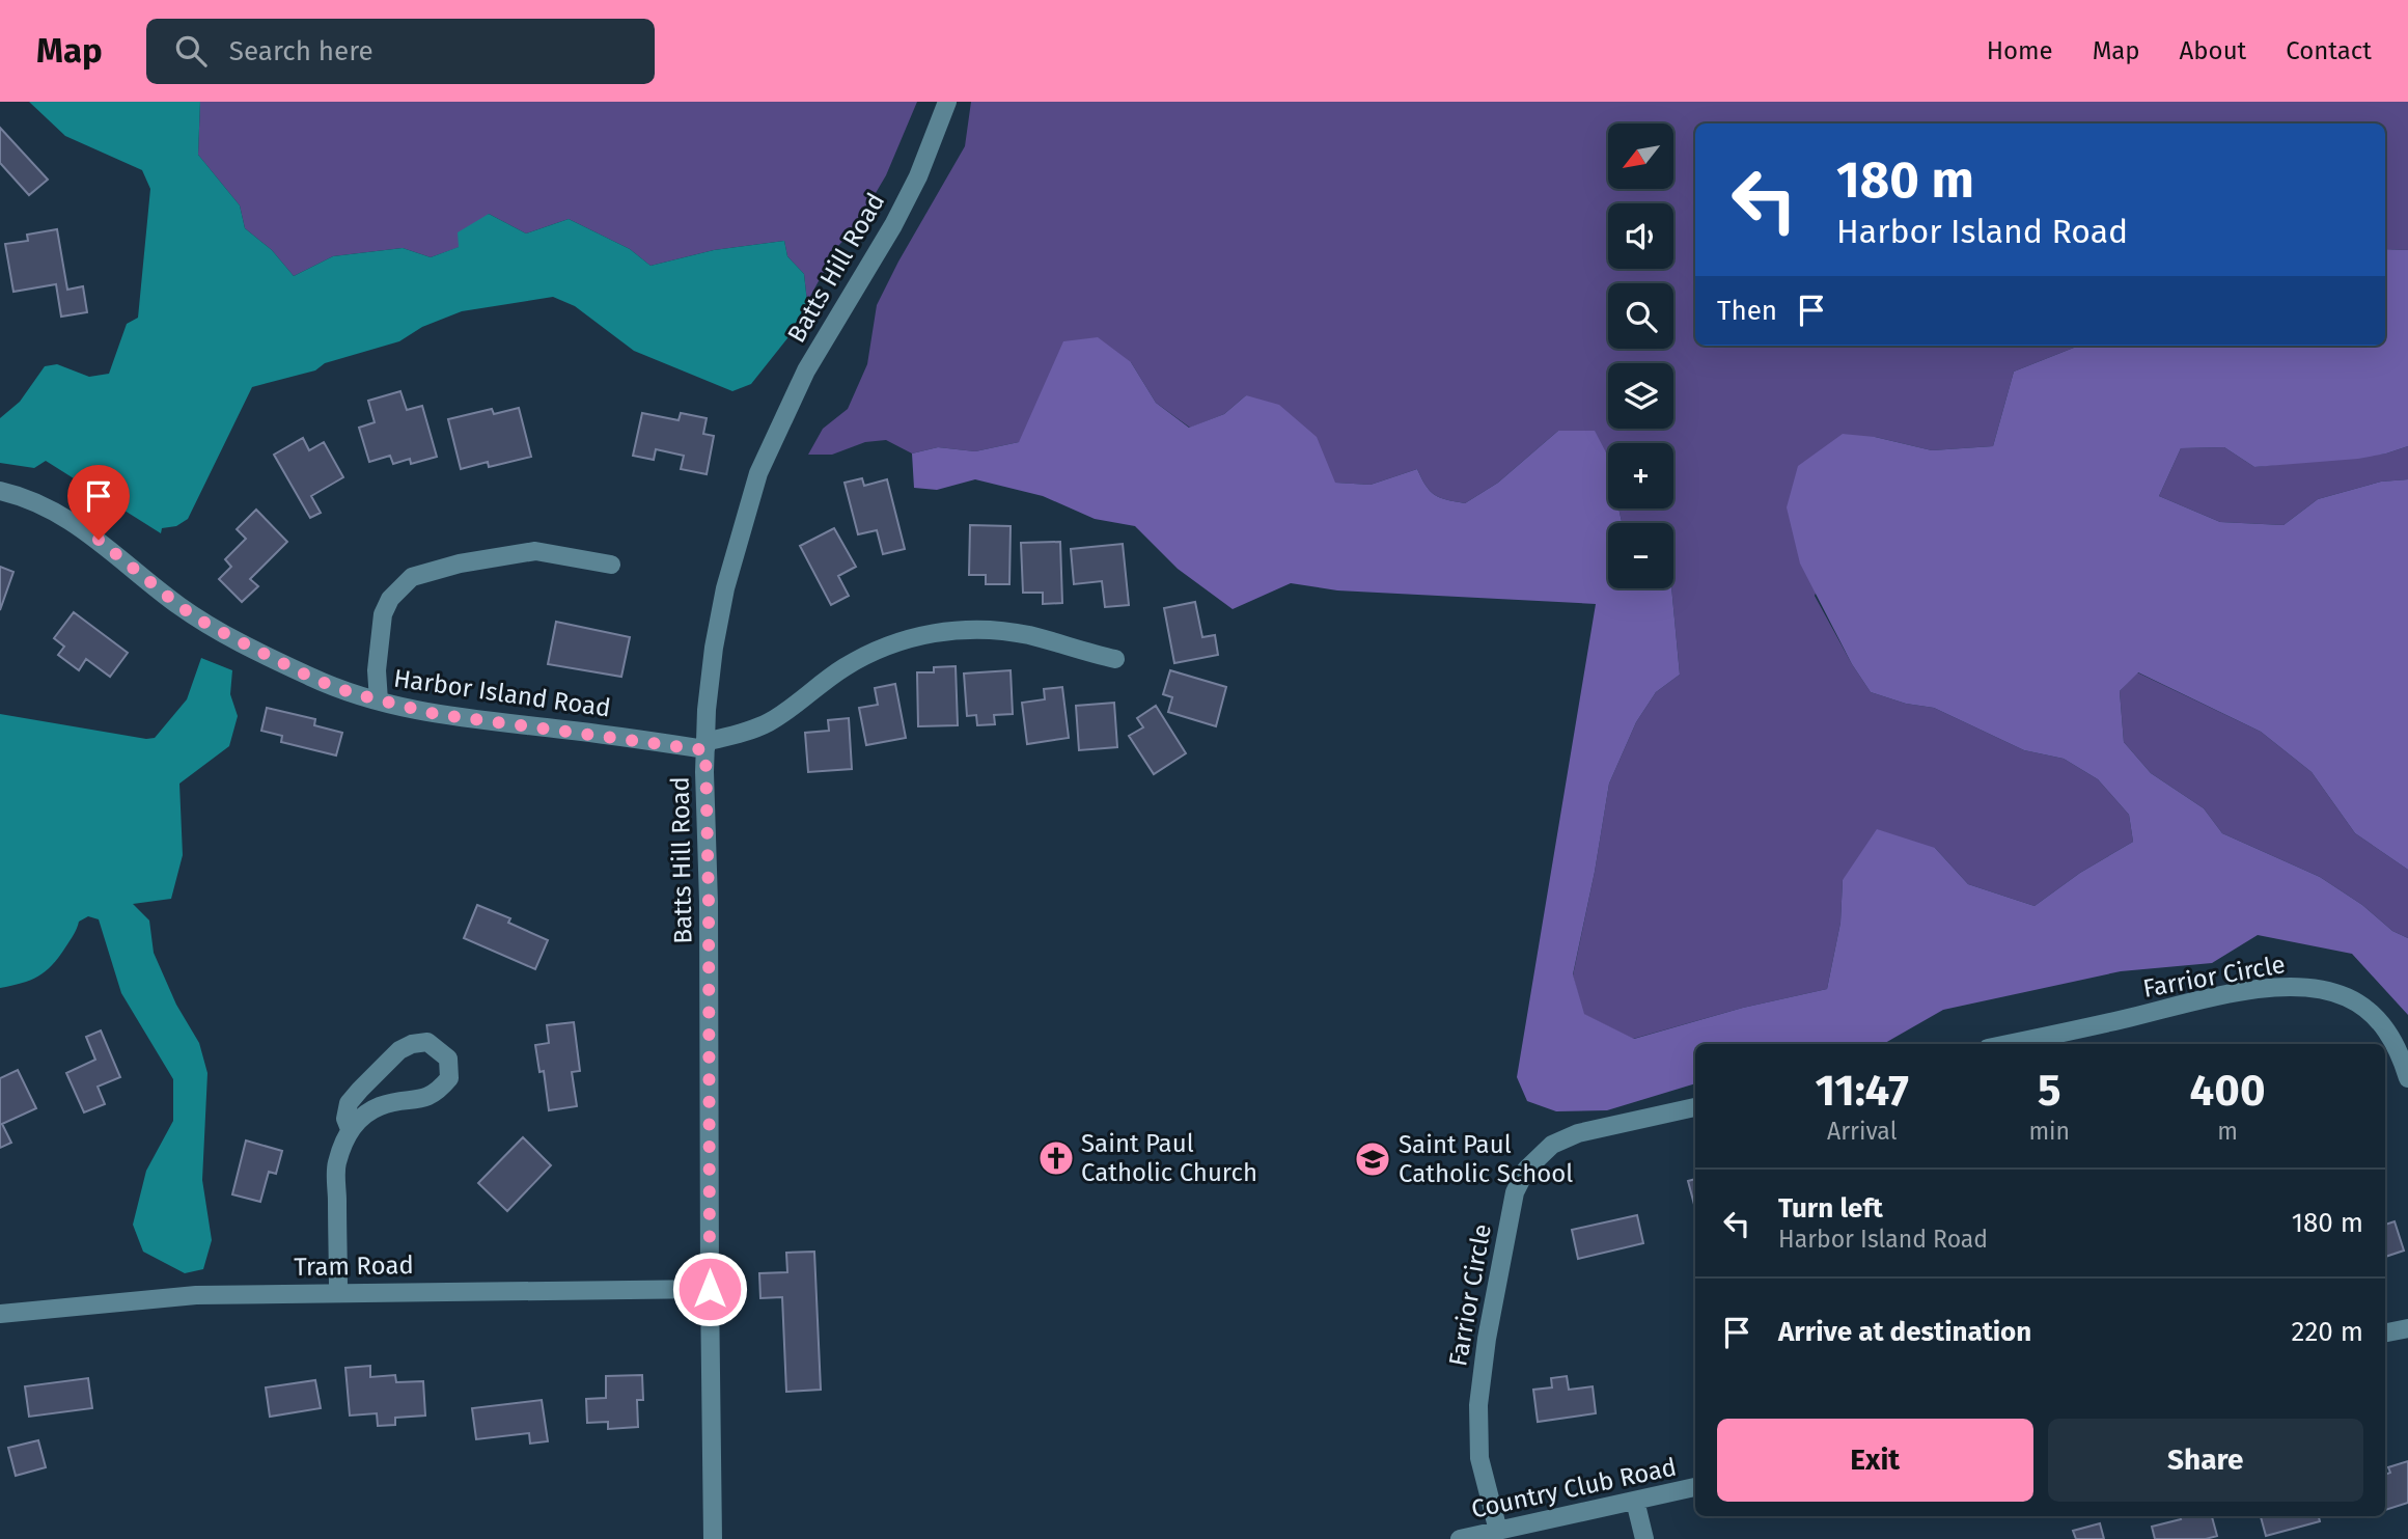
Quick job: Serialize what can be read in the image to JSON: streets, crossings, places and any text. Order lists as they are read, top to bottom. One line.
{"streets":{"street":["Batts Hill Road","Harbor Island Road","Farrior Circle","Tram Road","Country Club Road"]},"crossings":[["Batts Hill Road","Harbor Island Road"],["Batts Hill Road","Tram Road"],["Farrior Circle","Country Club Road"]],"places":{"church":["Saint Paul Catholic Church"],"school or university":["Saint Paul Catholic School"]},"north":"bottom left","page":{"header":"Map","search":"Search here","nav":["Home","Map","About","Contact"],"map_buttons":["+","−"],"turn":["180 m","Harbor Island Road"],"then":"Then","eta":["11:47","Arrival","5","min","400","m"],"list":[{"name":"Turn left","note":"Harbor Island Road","value":"180 m"},{"name":"Arrive at destination","value":"220 m"}],"buttons":["Exit","Share"]}}
